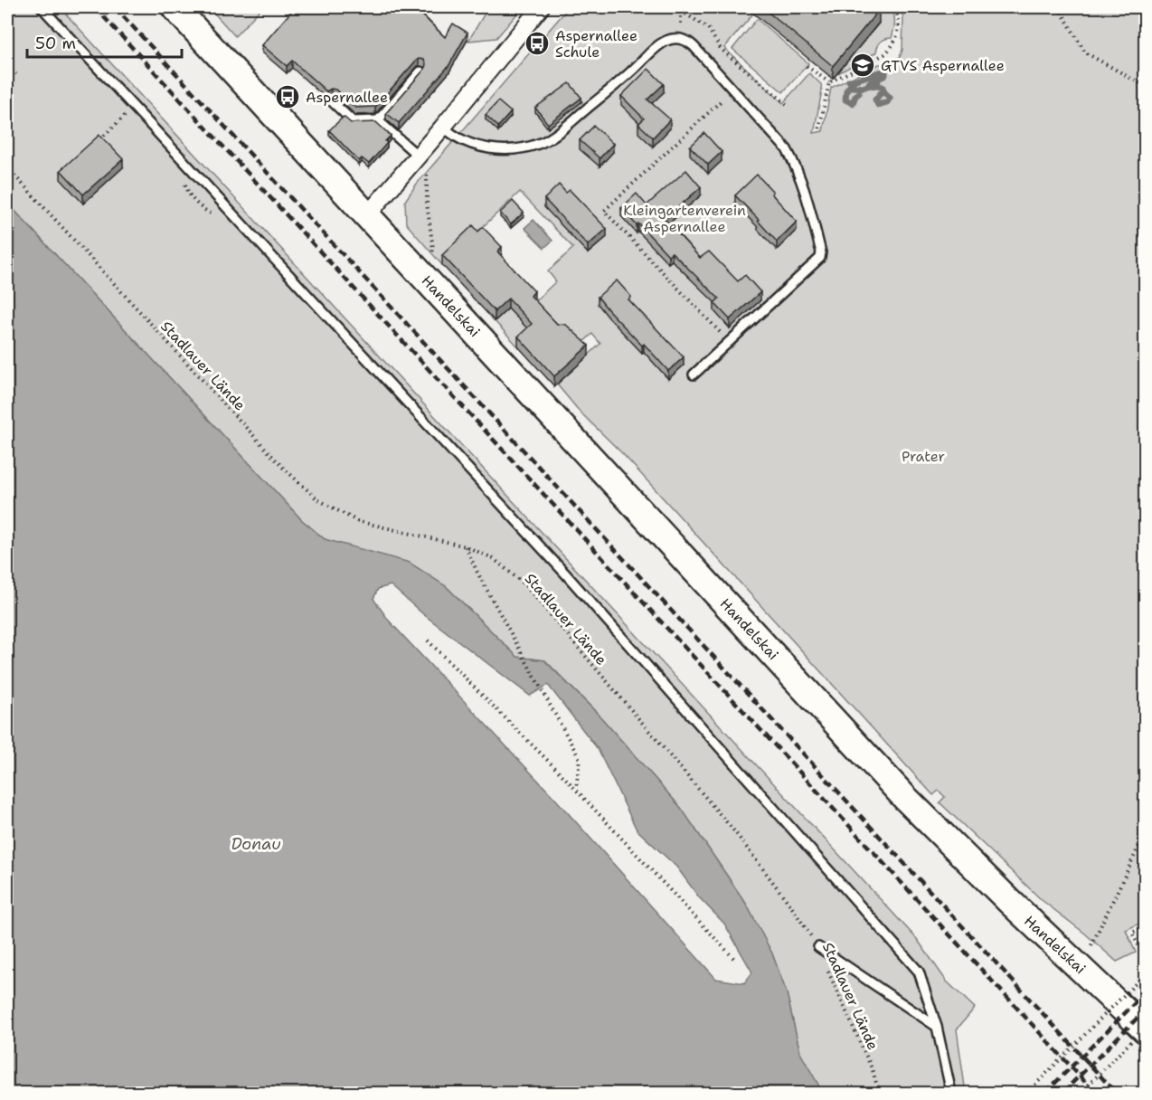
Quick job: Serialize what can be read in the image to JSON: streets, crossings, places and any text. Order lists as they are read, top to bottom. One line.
{"streets":{"main road":["Handelskai"],"path":["Stadlauer Lände"]},"water":["Donau"],"parks":["Kleingartenverein Aspernallee","Prater"],"places":{"bus stop":["Aspernallee Schule","Aspernallee"],"school or university":["GTVS Aspernallee"]},"scale_bar":"50 m"}
